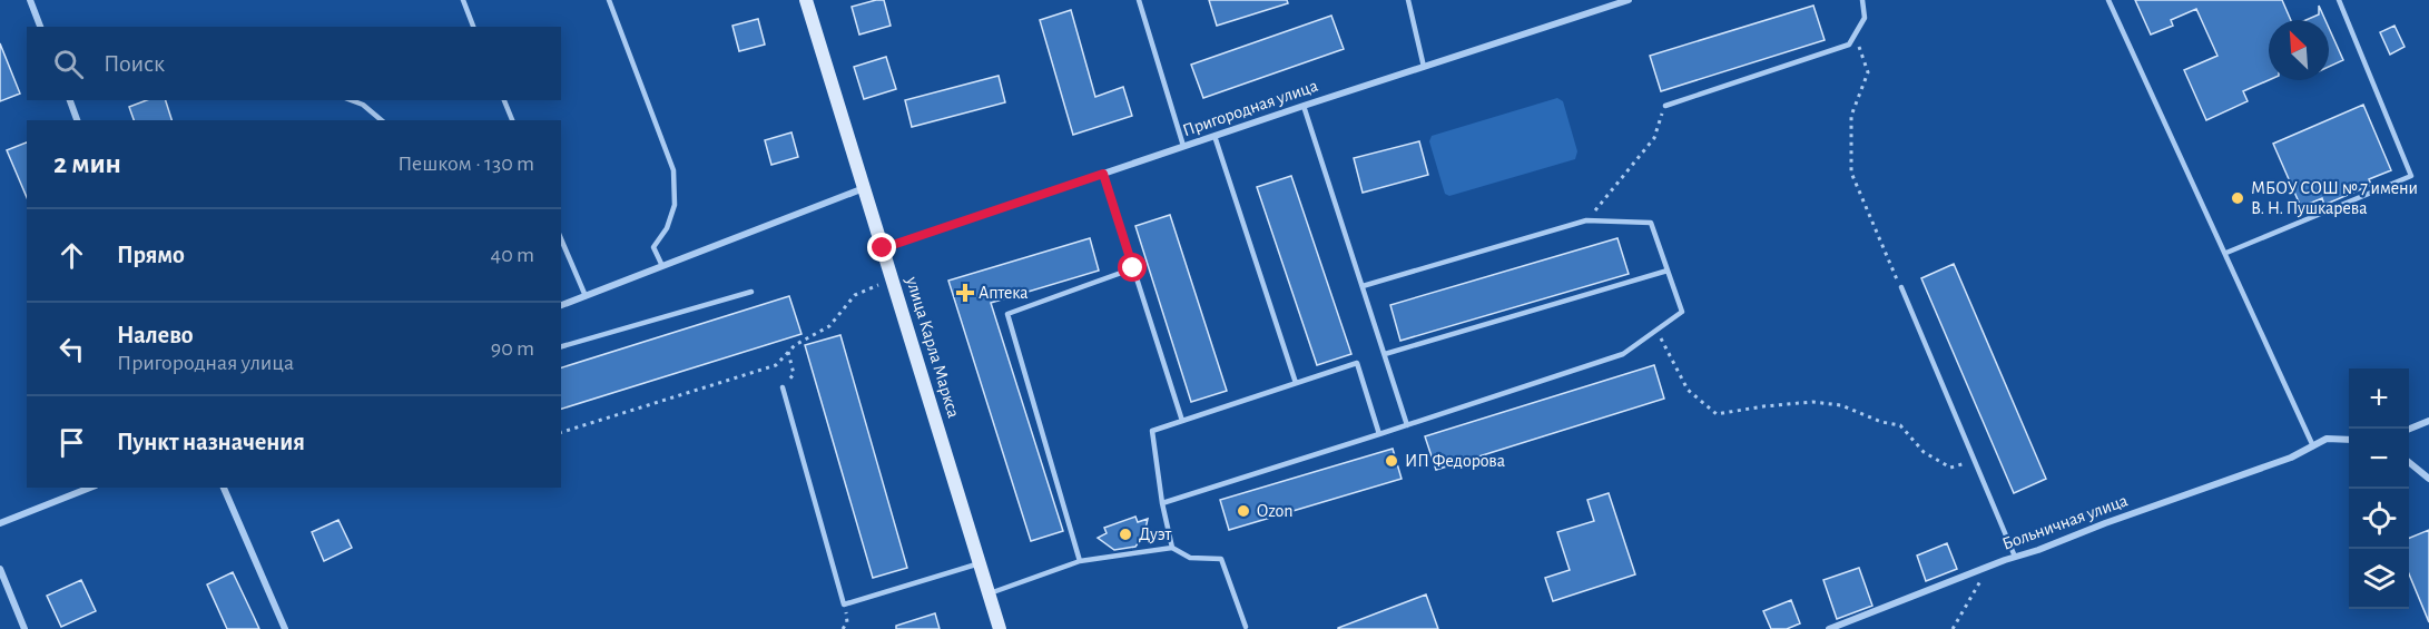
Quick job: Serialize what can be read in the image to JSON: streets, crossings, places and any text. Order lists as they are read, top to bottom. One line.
{"streets":{"main road":["улица Карла Маркса"],"street":["Пригородная улица","Больничная улица"]},"crossings":[["Пригородная улица","улица Карла Маркса"]],"places":{"other":["МБОУ СОШ № 7 имени В. Н. Пушкарева","ИП Федорова","Ozon","Дуэт"],"health":["Аптека"]},"north":"top left","page":{"search":"Поиск","heading":["2 мин","Пешком · 130 m"],"list":[["Прямо","40 m"],["Налево","Пригородная улица","90 m"],"Пункт назначения"],"map_buttons":["+","−"]}}
